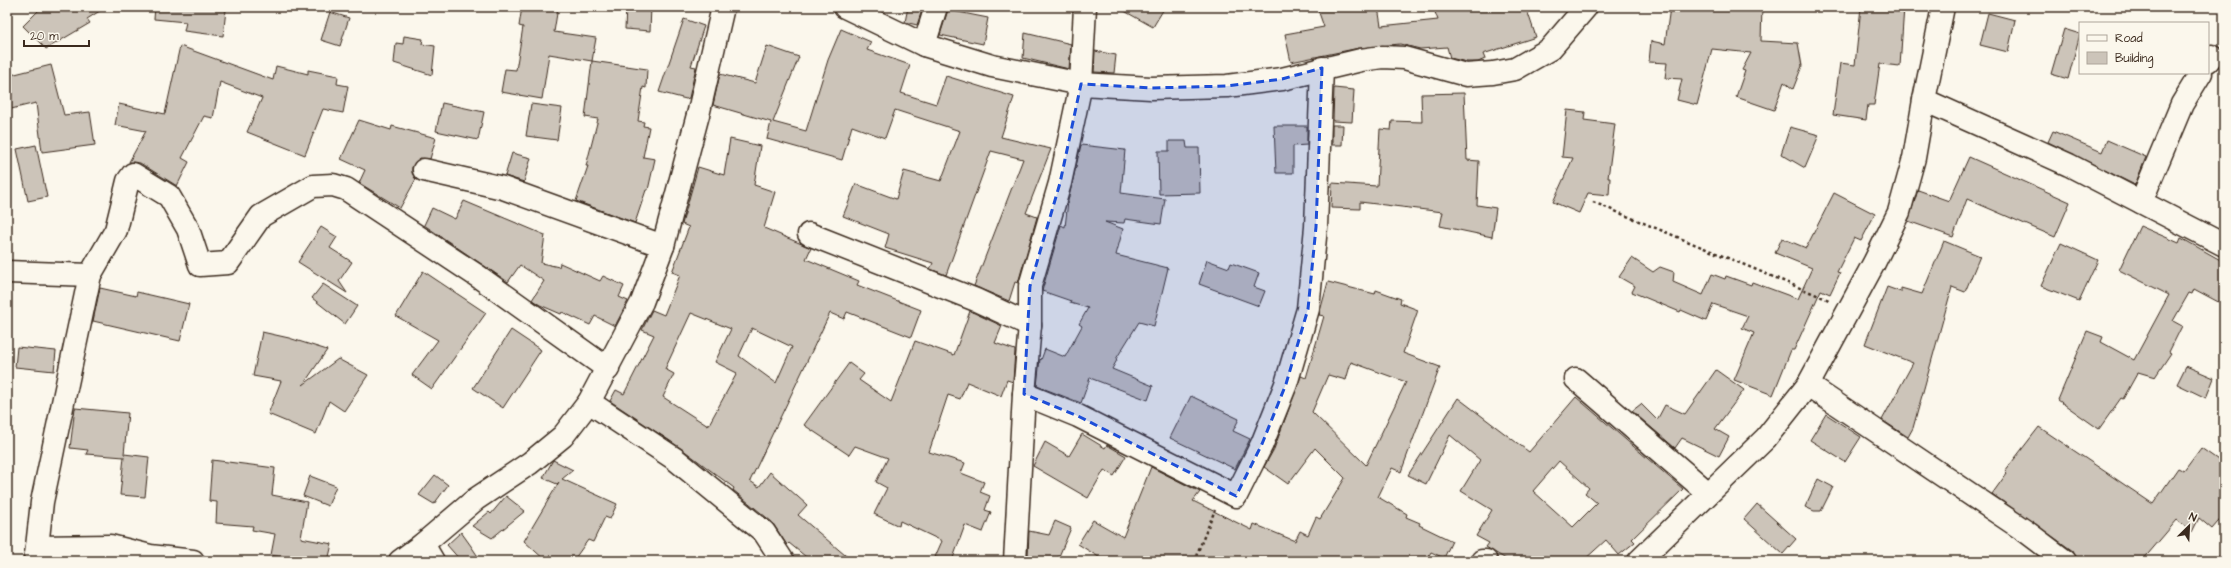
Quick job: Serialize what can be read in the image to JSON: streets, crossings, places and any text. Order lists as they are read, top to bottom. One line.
{"legend":["Road","Building"],"scale_bar":"20 m","north":"top right"}
